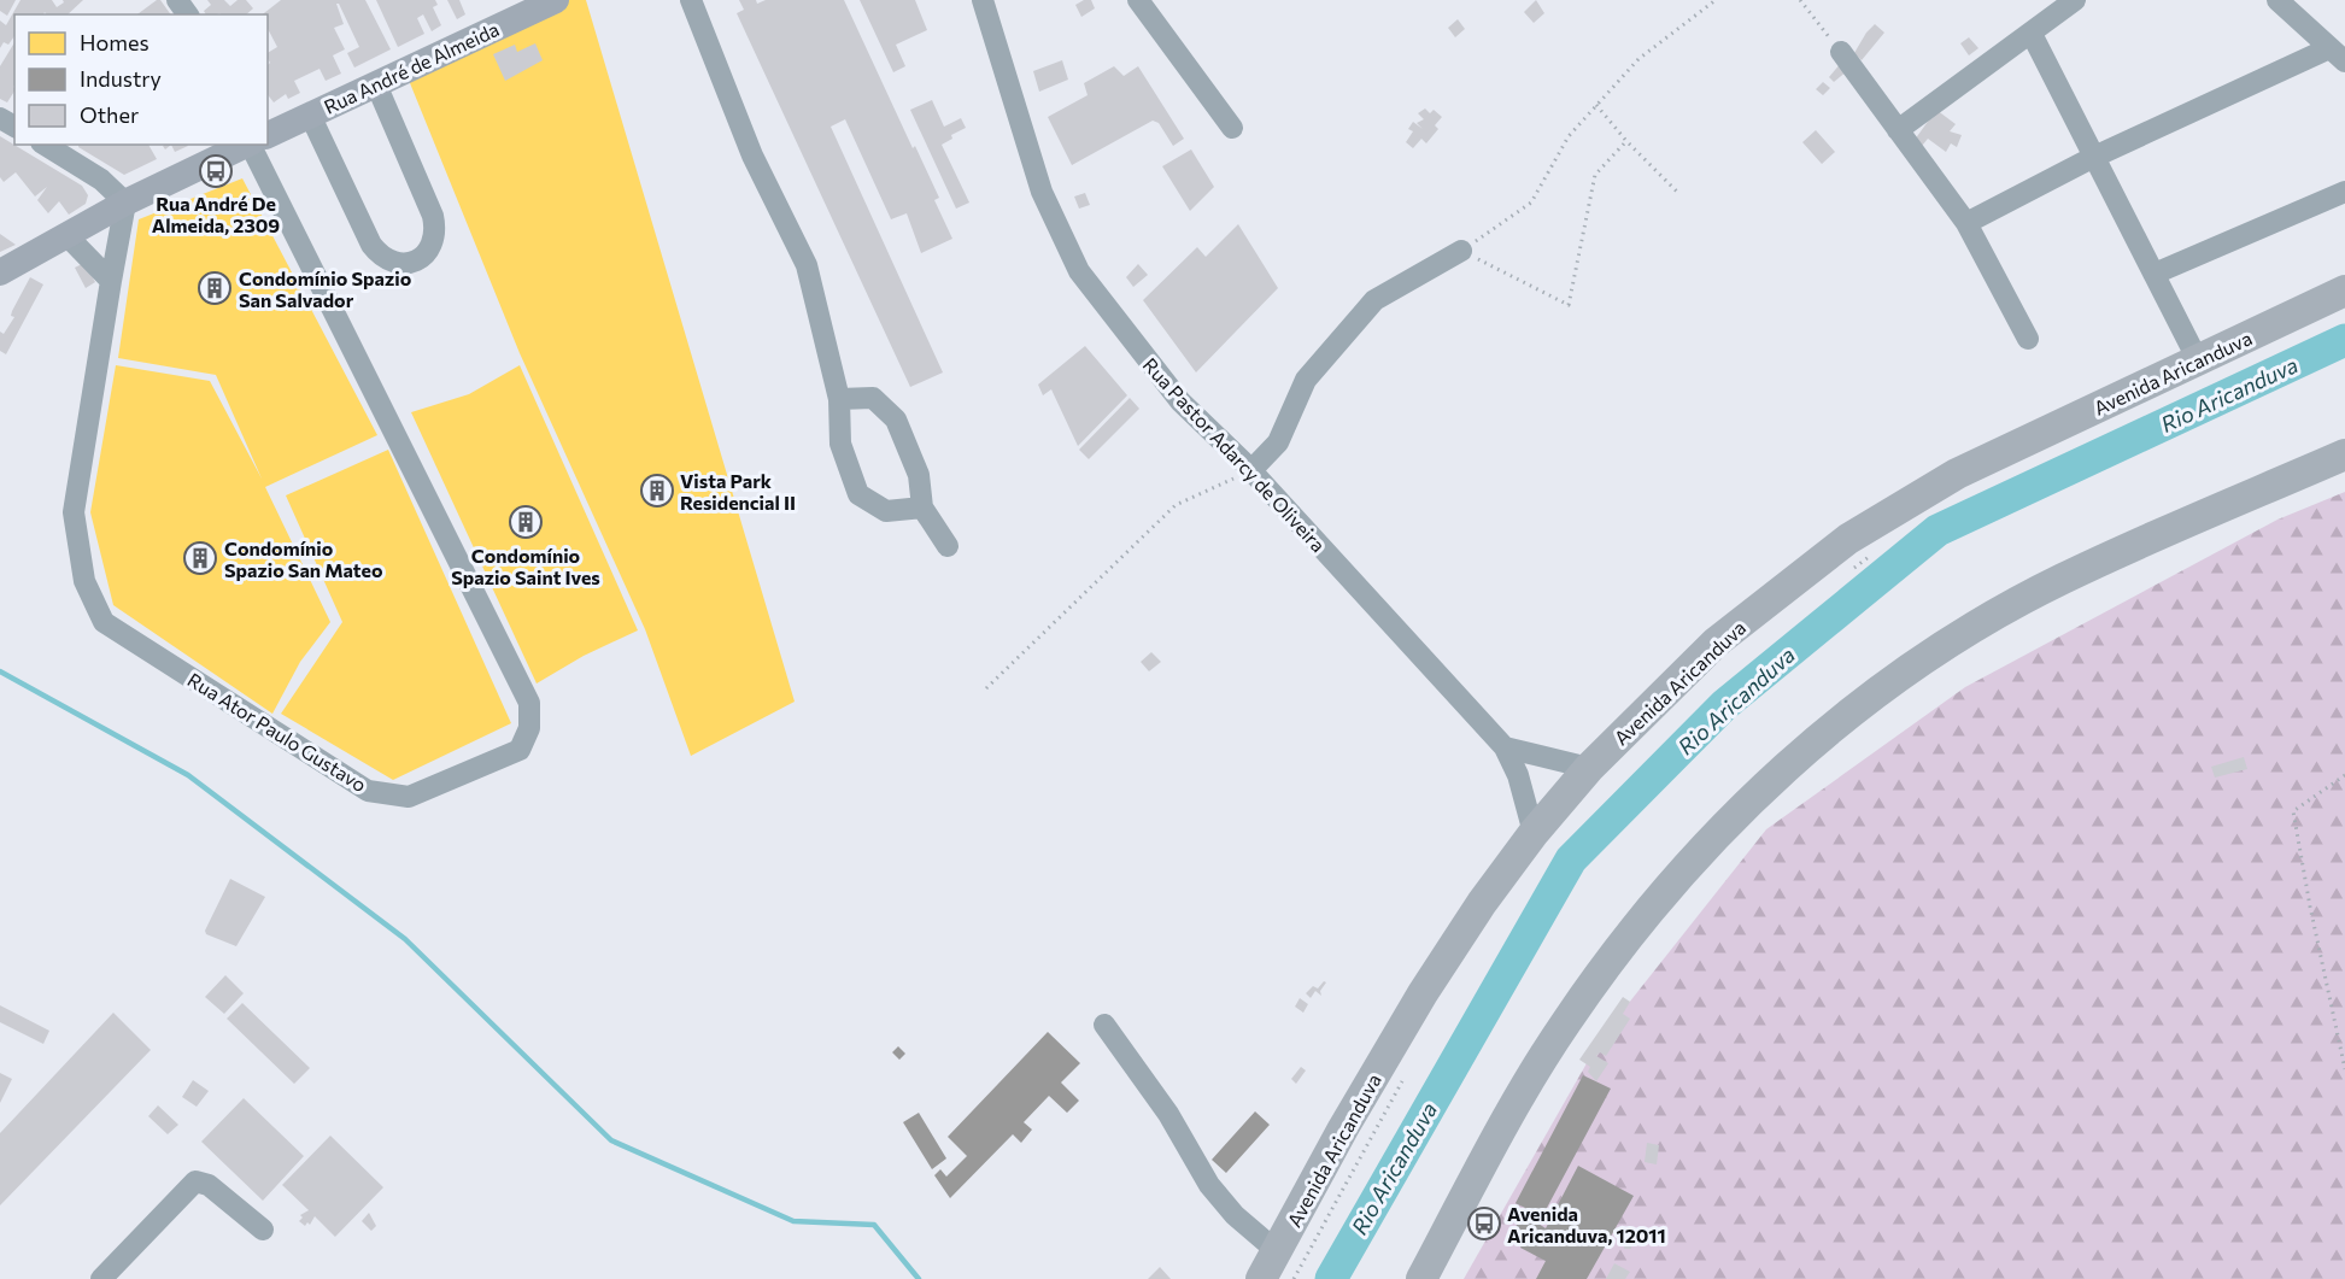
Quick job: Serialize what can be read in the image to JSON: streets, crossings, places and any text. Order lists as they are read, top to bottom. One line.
{"streets":{"highway":["Avenida Aricanduva"],"main road":["Rua André de Almeida"],"street":["Rua Pastor Adarcy de Oliveira","Rua Ator Paulo Gustavo"]},"crossings":[["Rua André de Almeida","Rua Ator Paulo Gustavo"],["Avenida Aricanduva","Rua Pastor Adarcy de Oliveira"]],"water":["Rio Aricanduva"],"places":{"bus stop":["Rua André De Almeida, 2309","Avenida Aricanduva, 12011"],"building":["Condomínio Spazio San Salvador","Vista Park Residencial II","Condomínio Spazio Saint Ives","Condomínio Spazio San Mateo"]},"legend":["Homes","Industry","Other"]}
